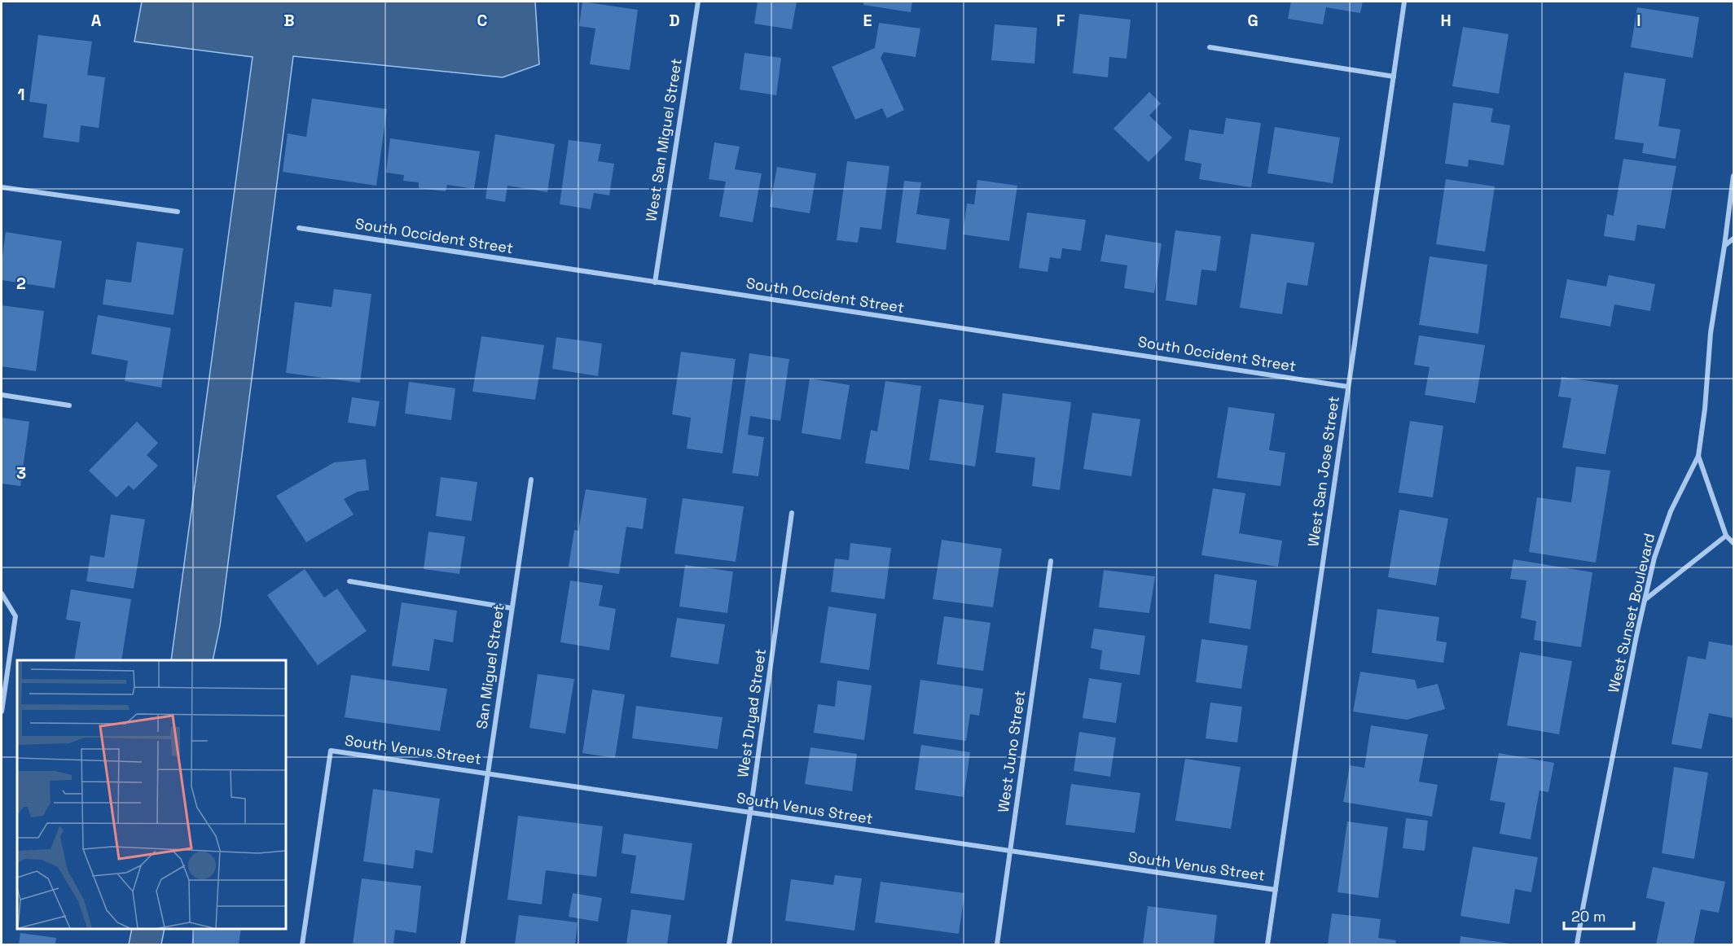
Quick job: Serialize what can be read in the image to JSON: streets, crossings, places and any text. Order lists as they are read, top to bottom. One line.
{"streets":{"street":["West San Miguel Street","South Occident Street","West San Jose Street","West Sunset Boulevard","San Miguel Street","West Dryad Street","South Venus Street","West Juno Street"]},"crossings":[["West San Miguel Street","South Occident Street"],["South Occident Street","West San Jose Street"],["West San Jose Street","South Venus Street"],["San Miguel Street","South Venus Street"],["West Dryad Street","South Venus Street"],["South Venus Street","West Juno Street"]],"scale_bar":"20 m","grid":{"columns":["A","B","C","D","E","F","G","H","I"],"rows":["1","2","3"]}}
